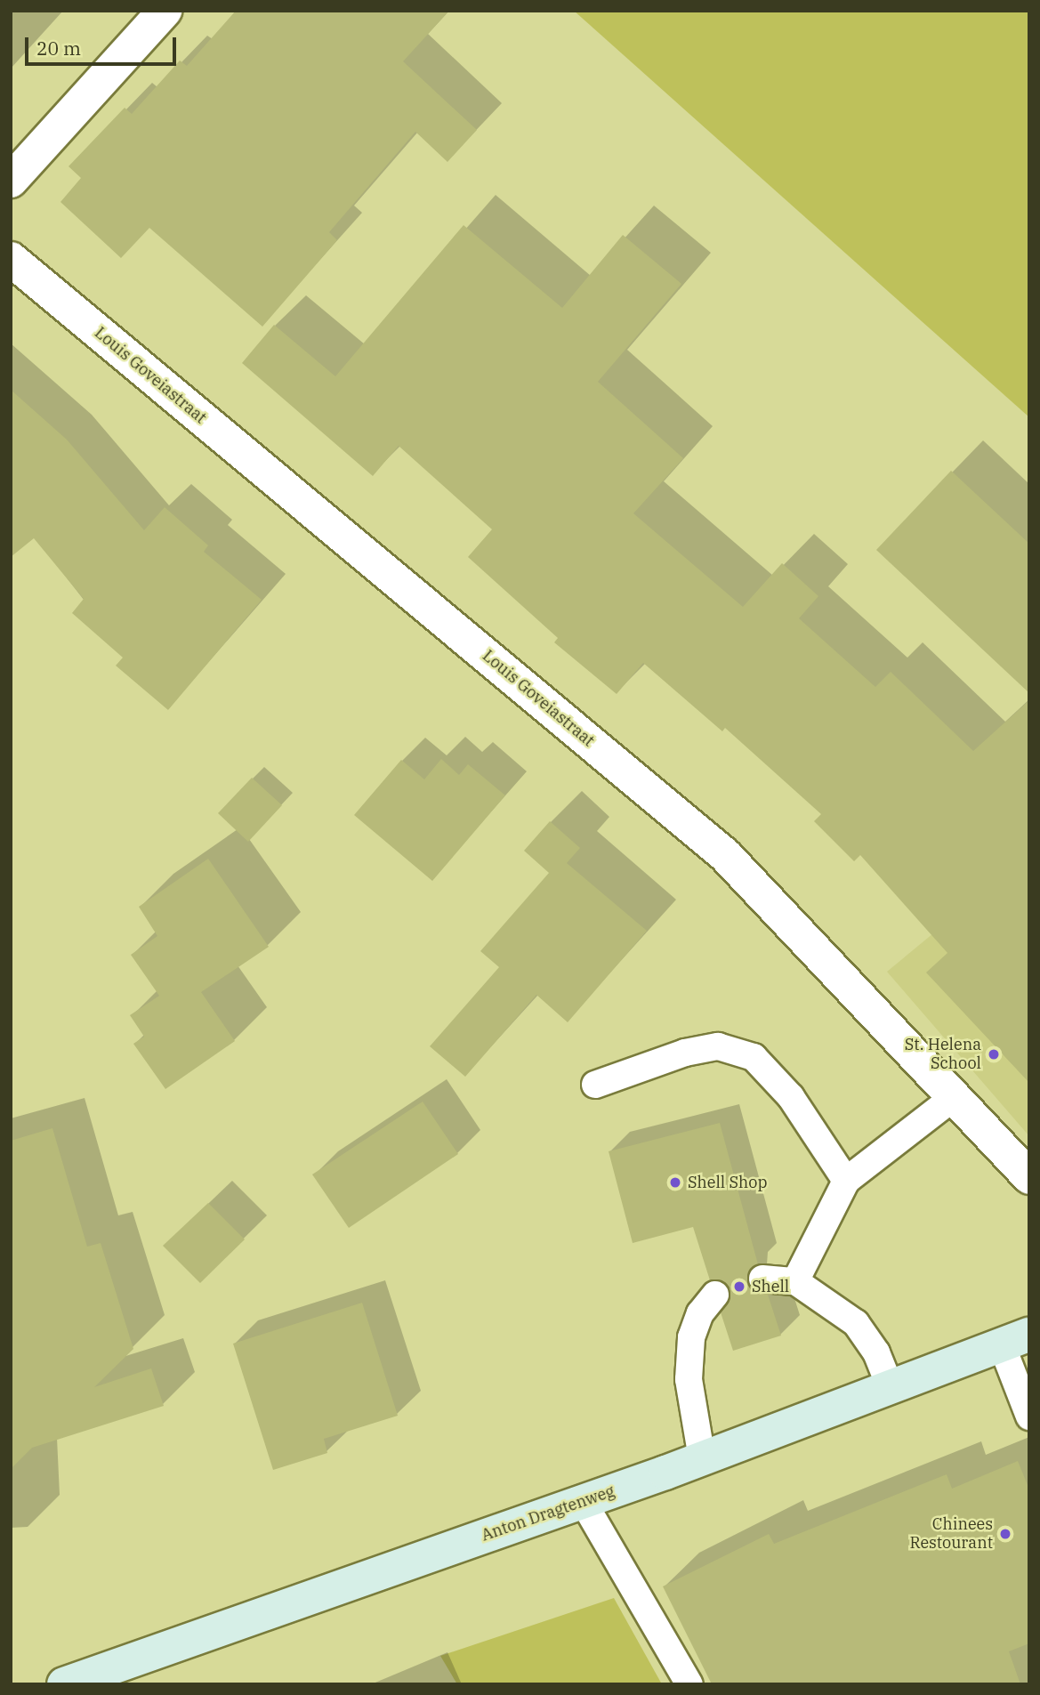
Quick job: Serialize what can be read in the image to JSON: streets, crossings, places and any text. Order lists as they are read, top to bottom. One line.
{"streets":{"main road":["Anton Dragtenweg"],"street":["Louis Goveiastraat"]},"places":["St. Helena School","Shell Shop","Shell","Chinees Restourant"],"scale_bar":"20 m"}
